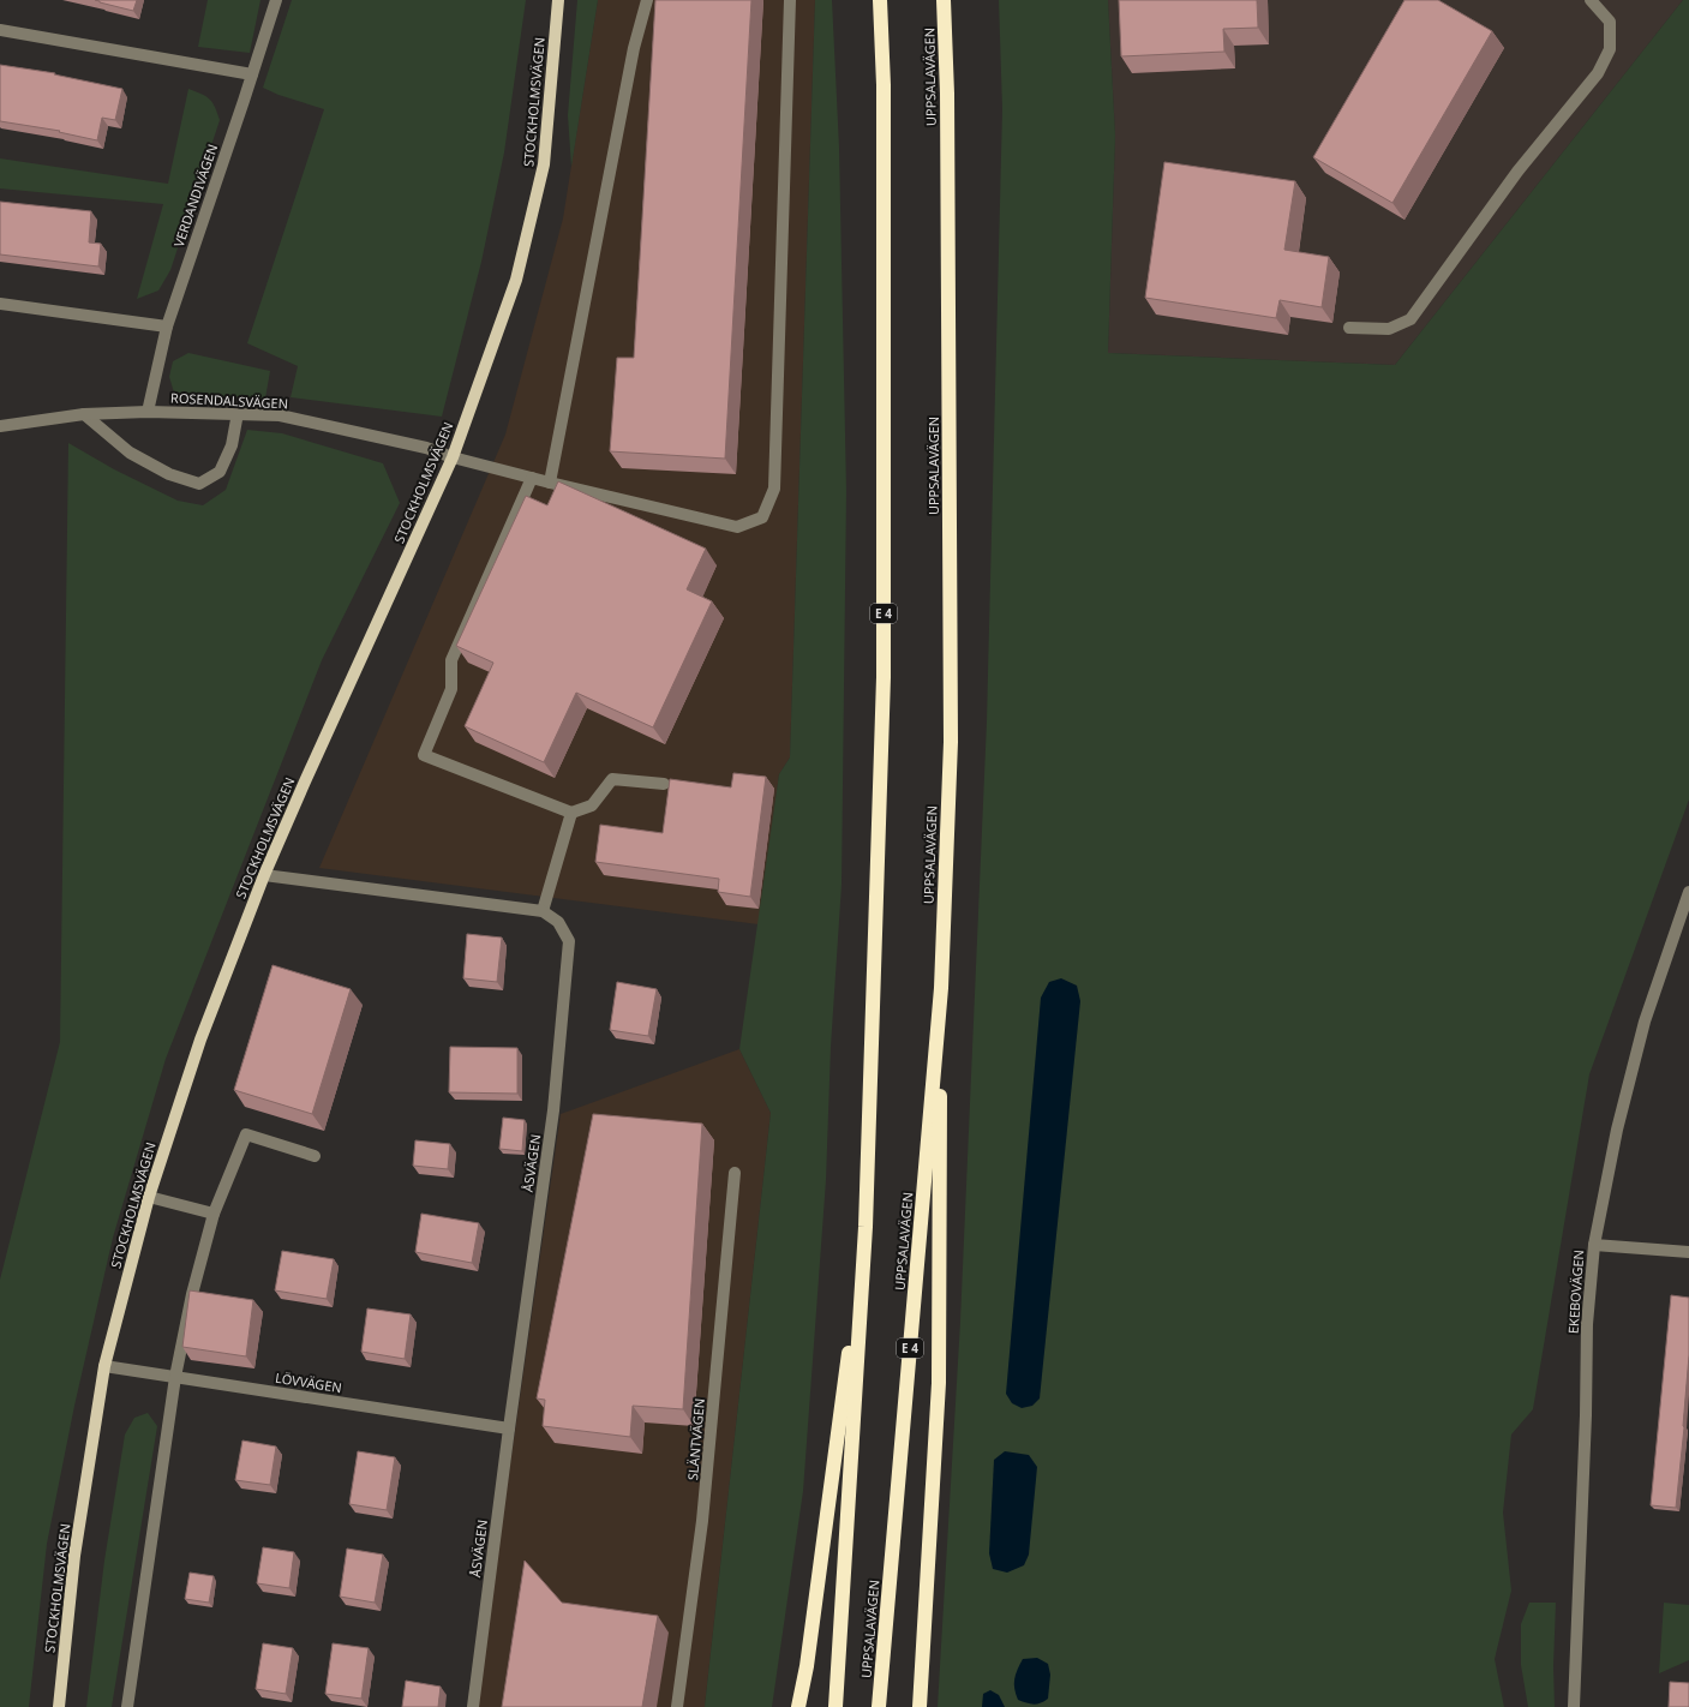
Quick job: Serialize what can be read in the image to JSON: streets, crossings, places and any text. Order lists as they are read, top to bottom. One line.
{"streets":{"highway":["UPPSALAVÄGEN","E 4"],"main road":["STOCKHOLMSVÄGEN"],"street":["VERDANDIVÄGEN","ROSENDALSVÄGEN","ÅSVÄGEN","EKEBOVÄGEN","LÖVVÄGEN","SLÄNTVÄGEN"]},"crossings":[["STOCKHOLMSVÄGEN","ROSENDALSVÄGEN"],["STOCKHOLMSVÄGEN","LÖVVÄGEN"],["VERDANDIVÄGEN","ROSENDALSVÄGEN"],["ÅSVÄGEN","LÖVVÄGEN"]]}
